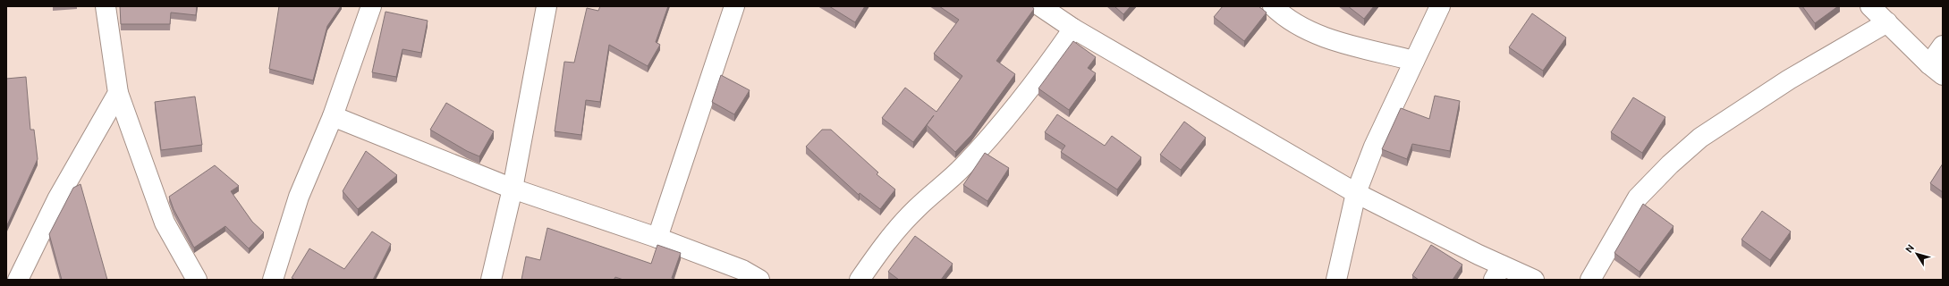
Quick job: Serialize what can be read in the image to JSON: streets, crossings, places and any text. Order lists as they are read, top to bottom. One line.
{"north":"top left"}
